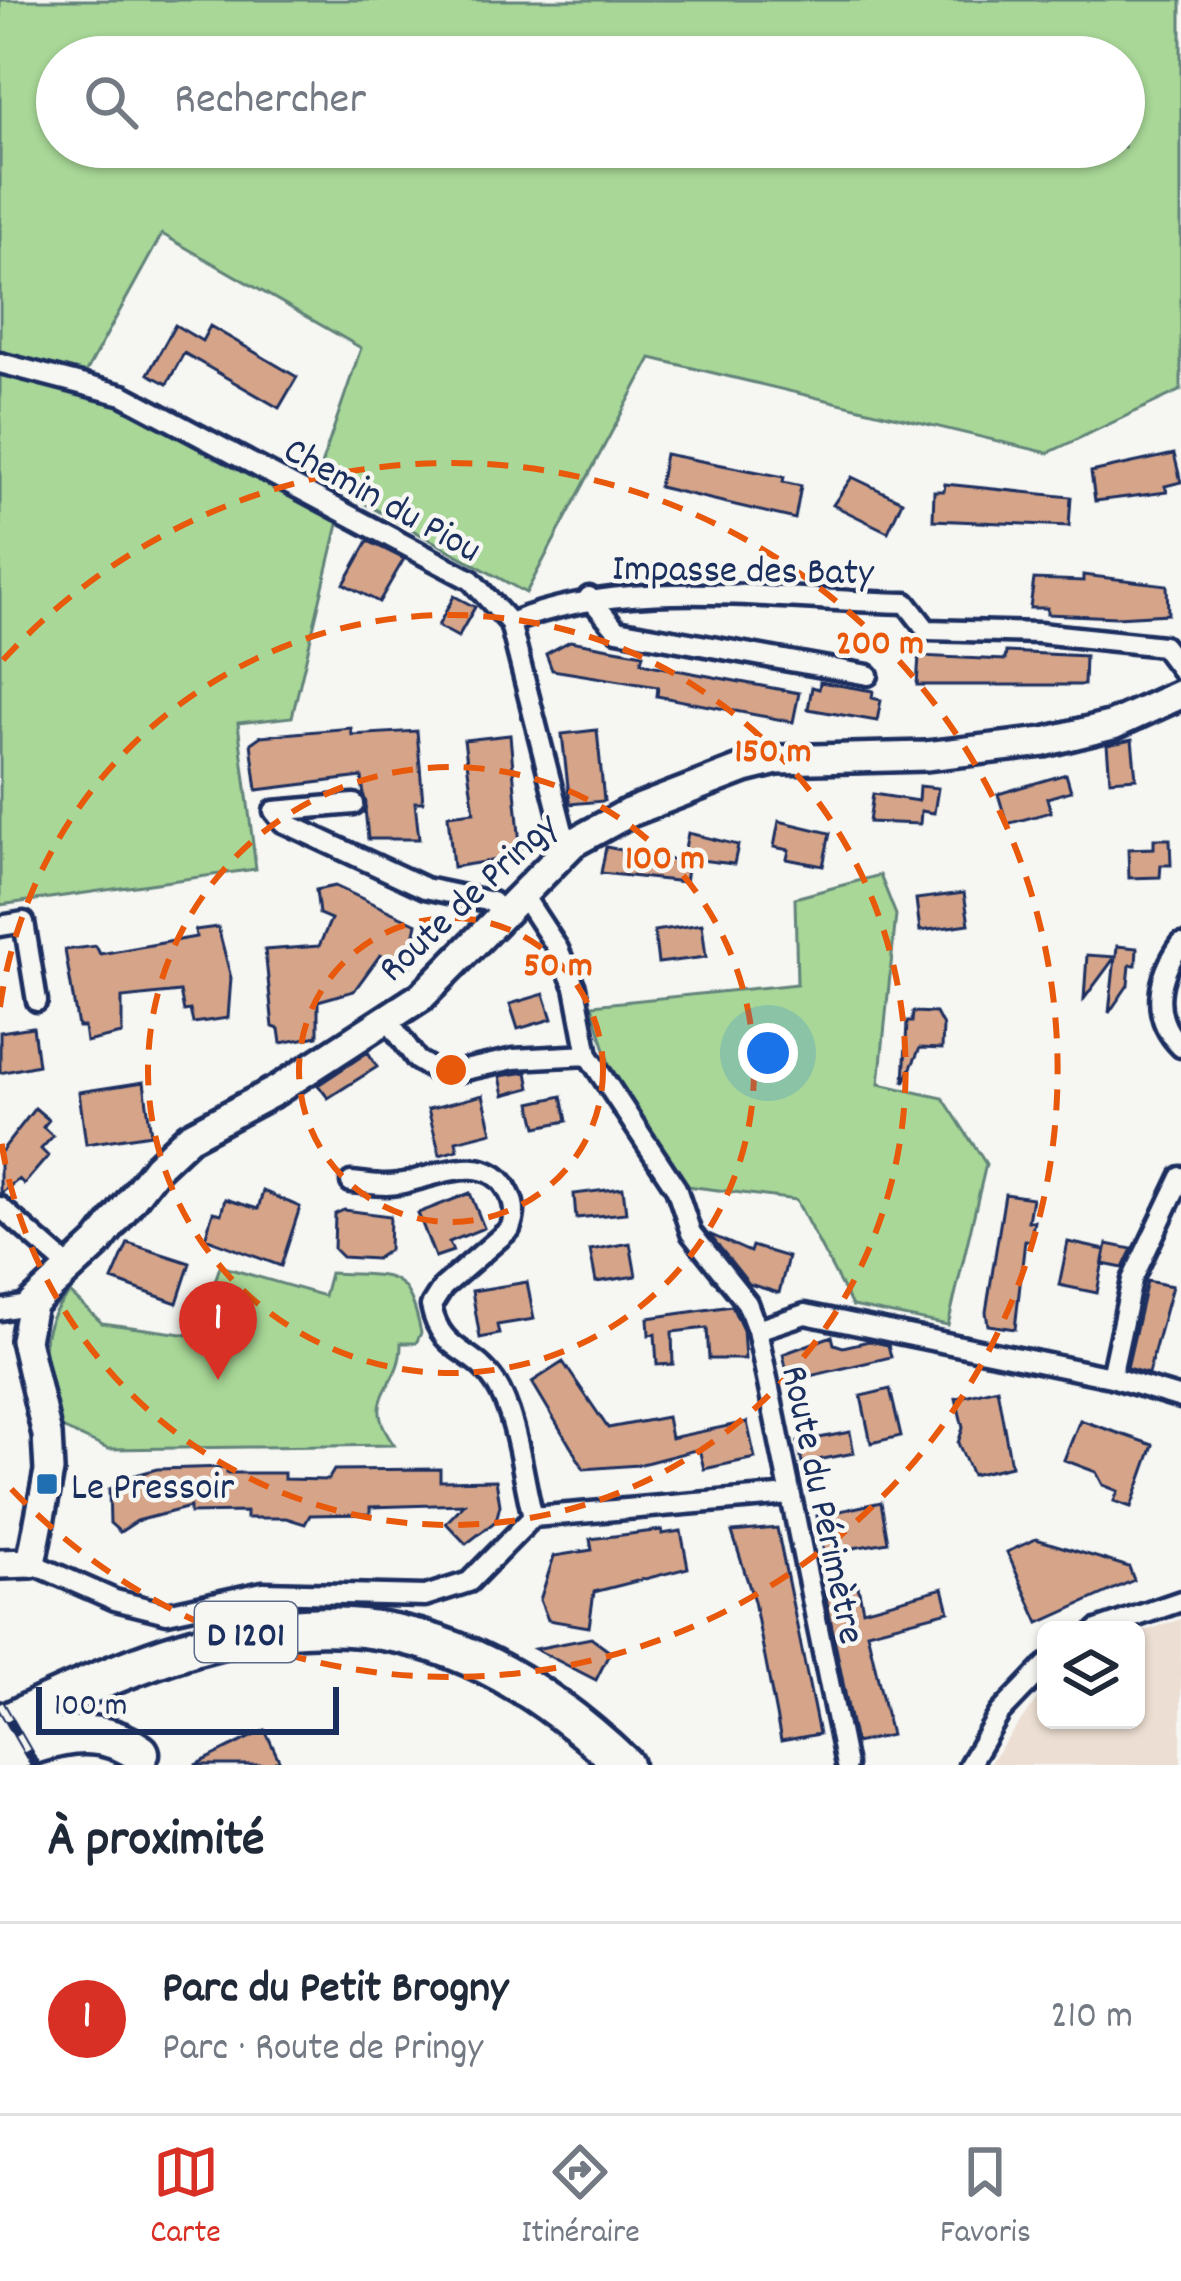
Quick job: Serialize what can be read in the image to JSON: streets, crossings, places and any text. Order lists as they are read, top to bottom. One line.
{"streets":{"highway":["D 1201"],"street":["Chemin du Piou","Impasse des Baty","Route de Pringy","Route du Périmètre"]},"crossings":[["Chemin du Piou","Impasse des Baty"]],"places":{"transit":["Le Pressoir"]},"scale_bar":"100 m","page":{"search":"Rechercher","pins":"1","scale":"100 m","heading":"À proximité","list":[{"mark":"1","name":"Parc du Petit Brogny","note":"Parc · Route de Pringy","value":"210 m"}],"nav":["Carte","Itinéraire","Favoris"]},"rings":["200 m","150 m","100 m","50 m"]}
